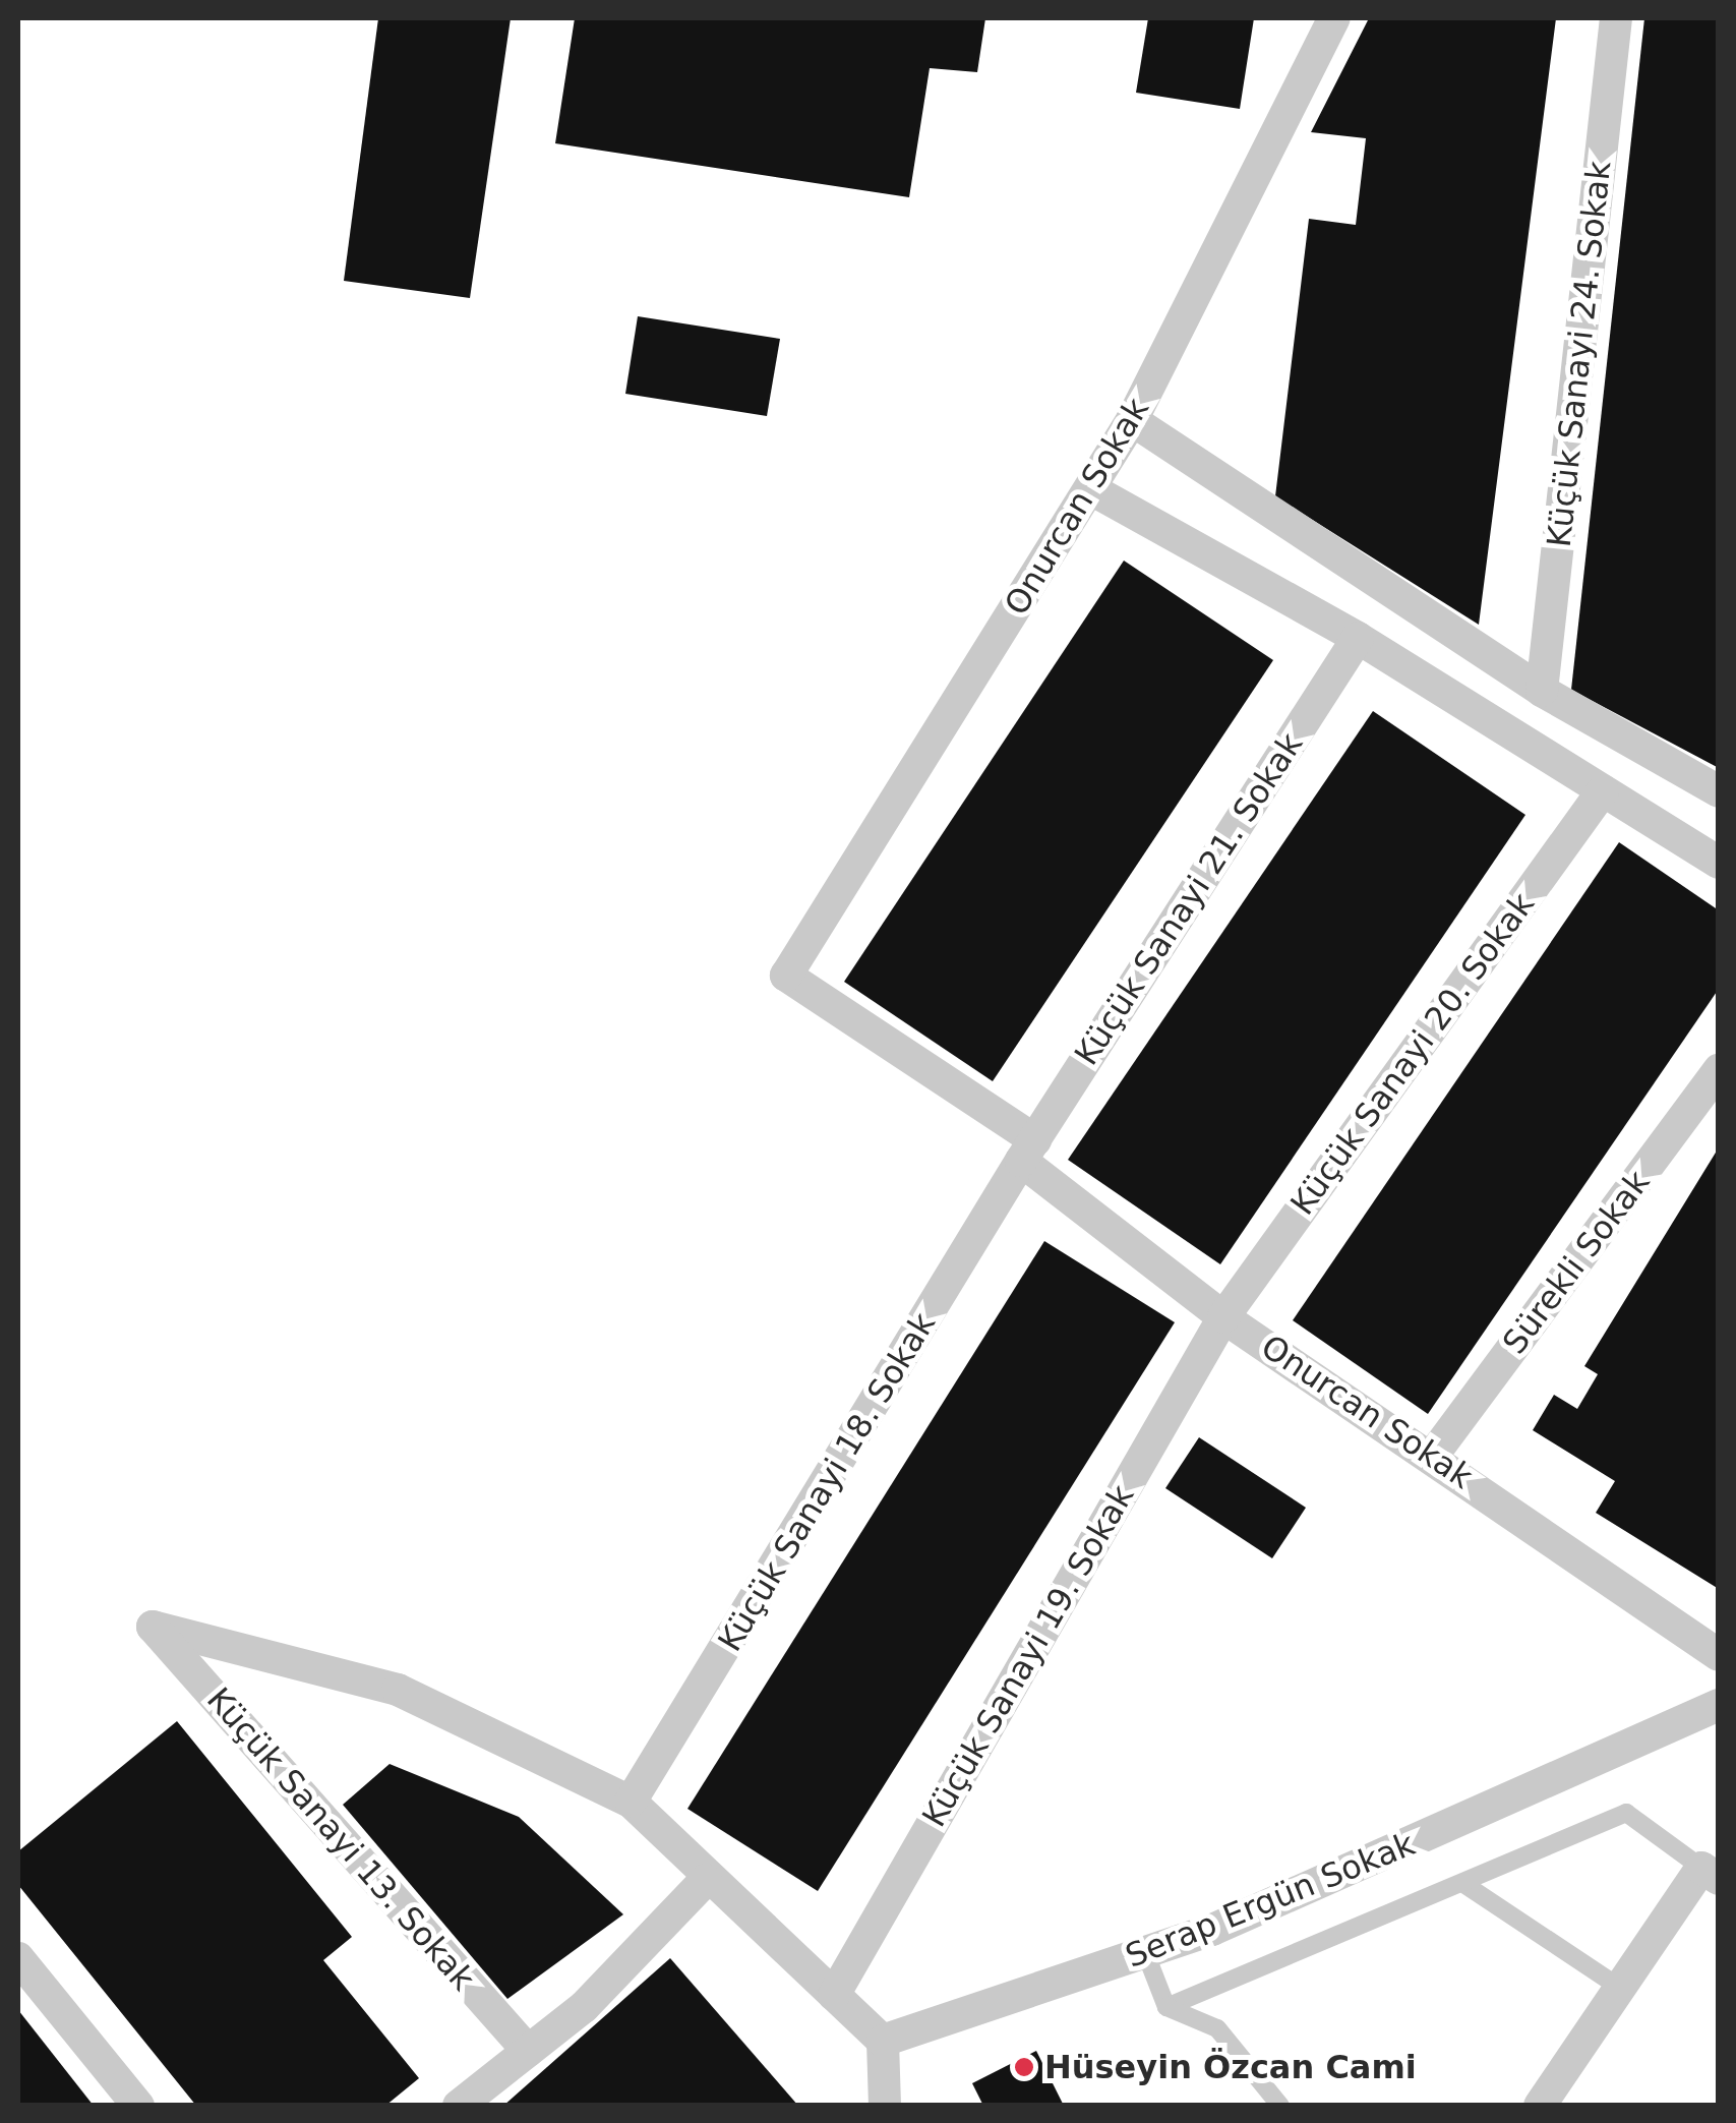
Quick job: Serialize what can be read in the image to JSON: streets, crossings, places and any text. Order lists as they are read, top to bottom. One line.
{"streets":{"street":["Küçük Sanayi 24. Sokak","Onurcan Sokak","Küçük Sanayi 21. Sokak","Küçük Sanayi 20. Sokak","Sürekli Sokak","Küçük Sanayi 18. Sokak","Küçük Sanayi 19. Sokak","Küçük Sanayi 13. Sokak","Serap Ergün Sokak"]},"crossings":[["Onurcan Sokak","Küçük Sanayi 21. Sokak"],["Onurcan Sokak","Küçük Sanayi 20. Sokak"],["Onurcan Sokak","Sürekli Sokak"],["Onurcan Sokak","Küçük Sanayi 18. Sokak"],["Onurcan Sokak","Küçük Sanayi 19. Sokak"],["Küçük Sanayi 21. Sokak","Küçük Sanayi 18. Sokak"],["Küçük Sanayi 20. Sokak","Küçük Sanayi 19. Sokak"],["Küçük Sanayi 18. Sokak","Küçük Sanayi 13. Sokak"]],"places":["Hüseyin Özcan Cami"]}
